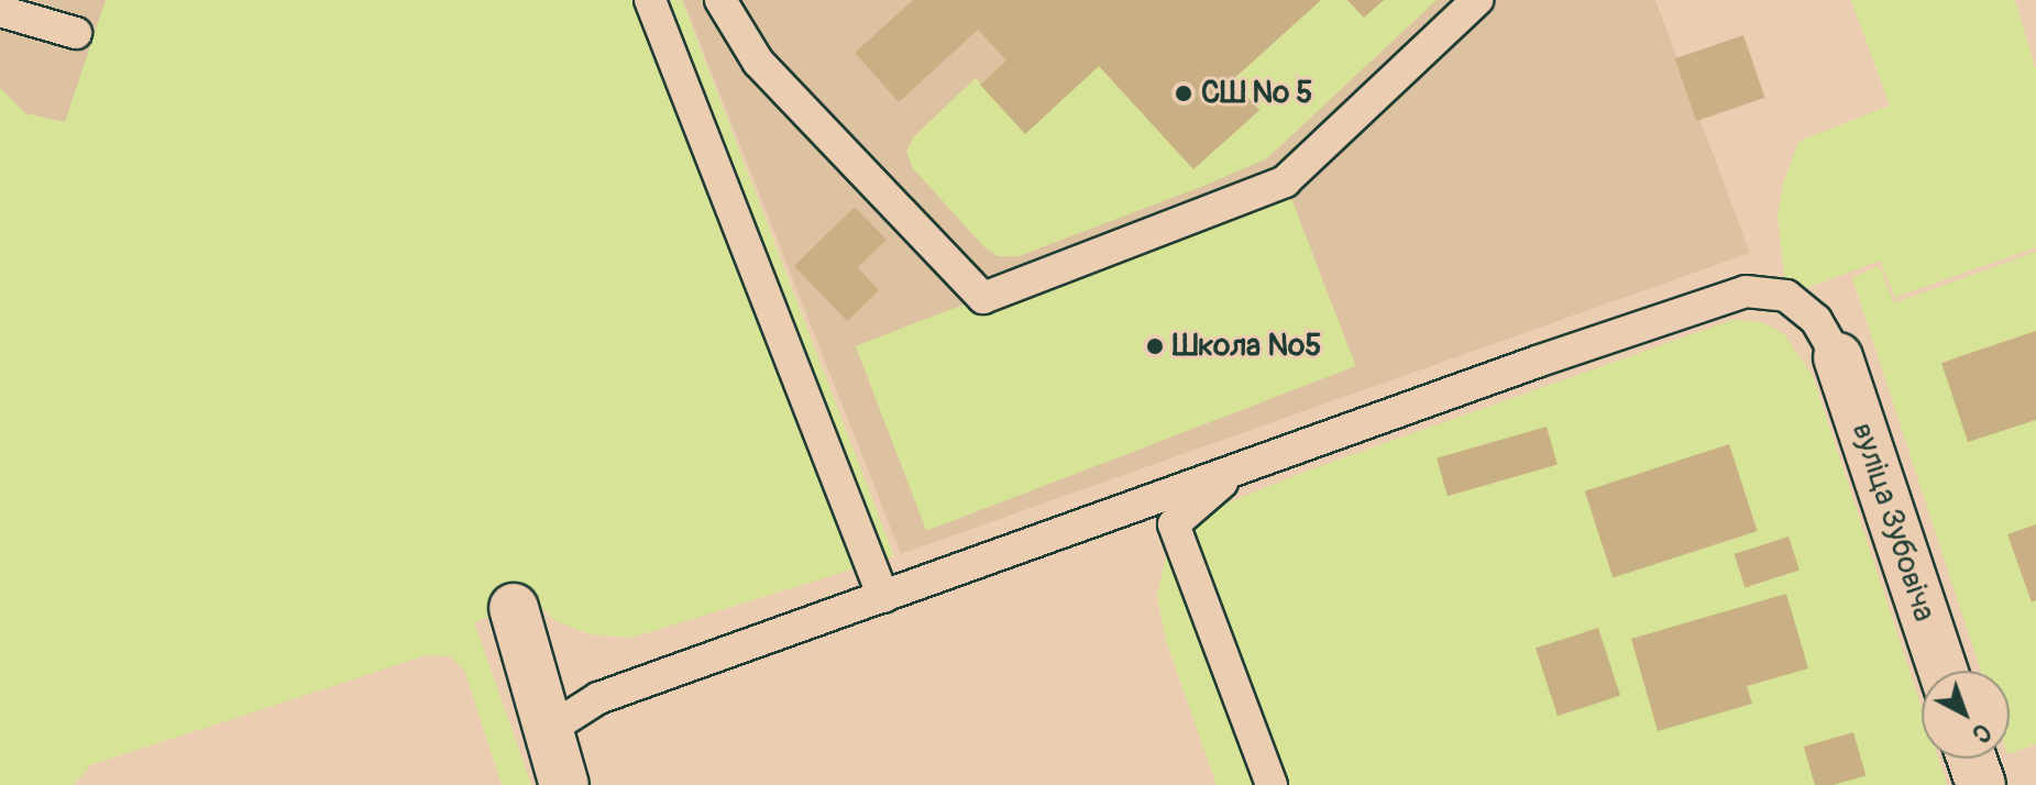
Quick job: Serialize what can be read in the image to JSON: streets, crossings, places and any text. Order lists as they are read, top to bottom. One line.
{"streets":{"street":["вуліца Зубовіча"]},"places":["СШ № 5","Школа №5"],"north":"bottom right"}
